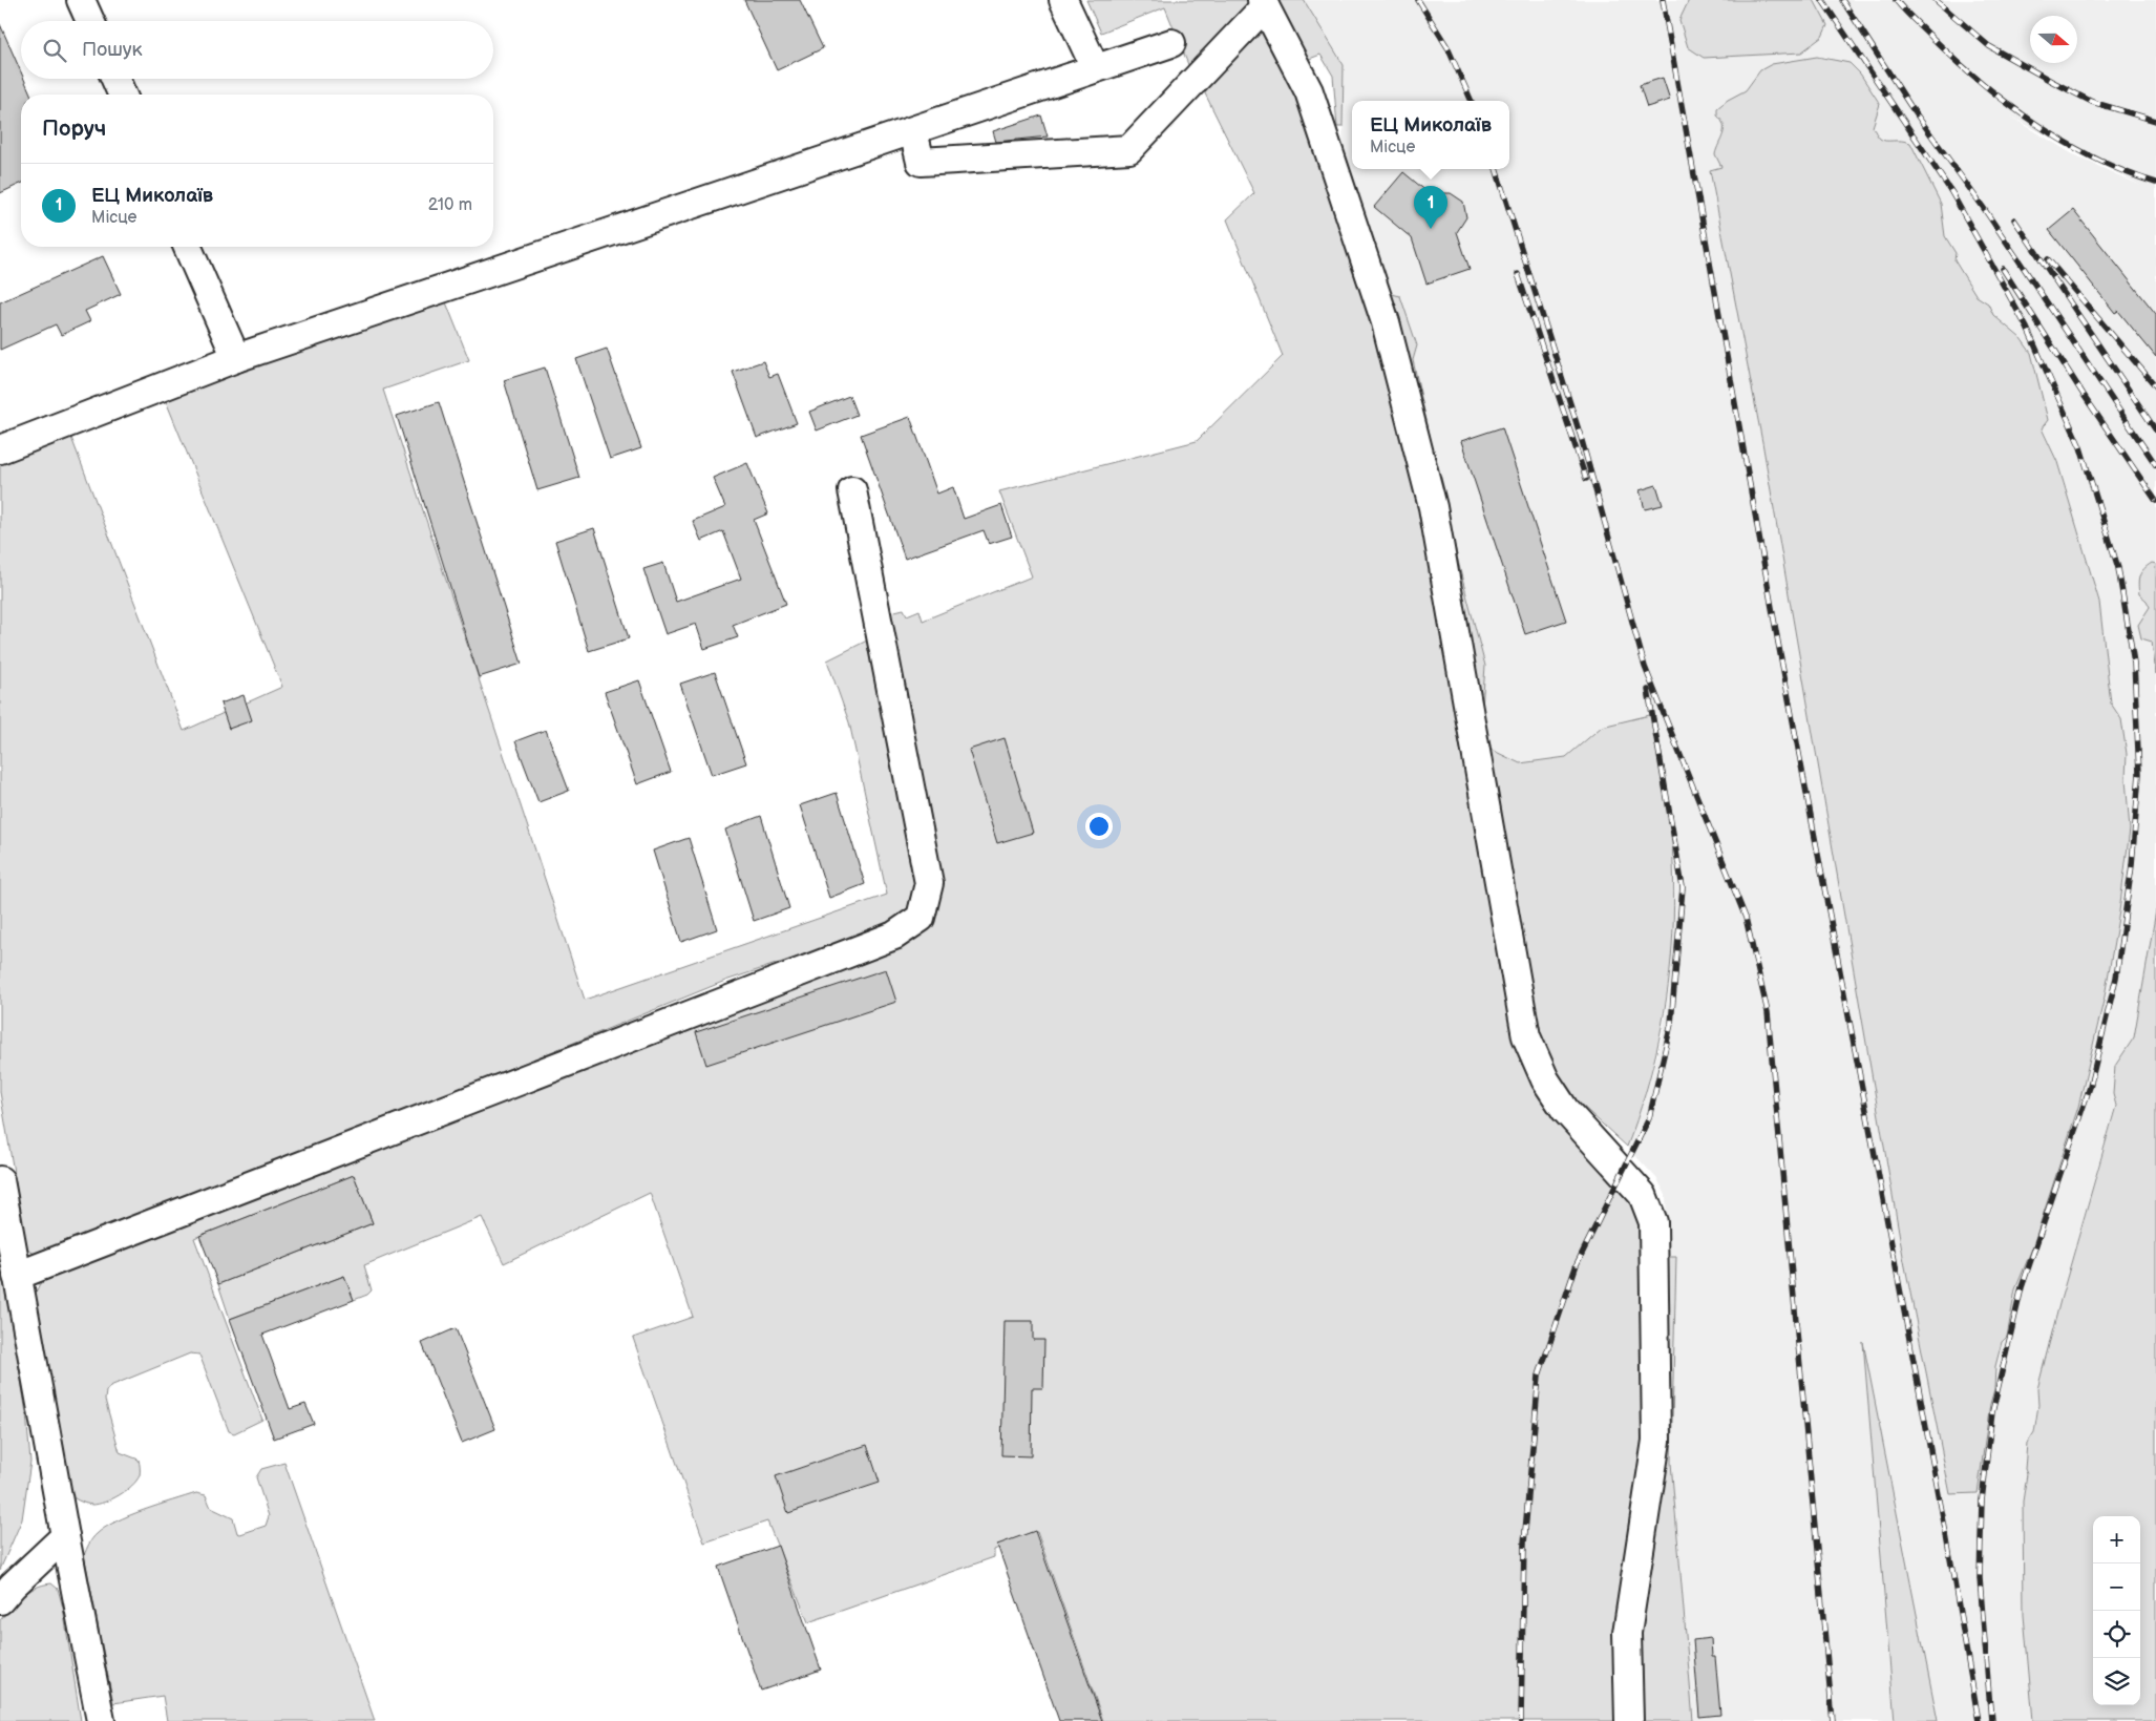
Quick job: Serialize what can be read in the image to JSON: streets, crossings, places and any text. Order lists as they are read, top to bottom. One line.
{"north":"right","page":{"search":"Пошук","heading":"Поруч","popup":["ЕЦ Миколаїв","Місце"],"list":[{"mark":"1","name":"ЕЦ Миколаїв","note":"Місце","value":"210 m"}],"pins":"1","map_buttons":["+","−"]}}
